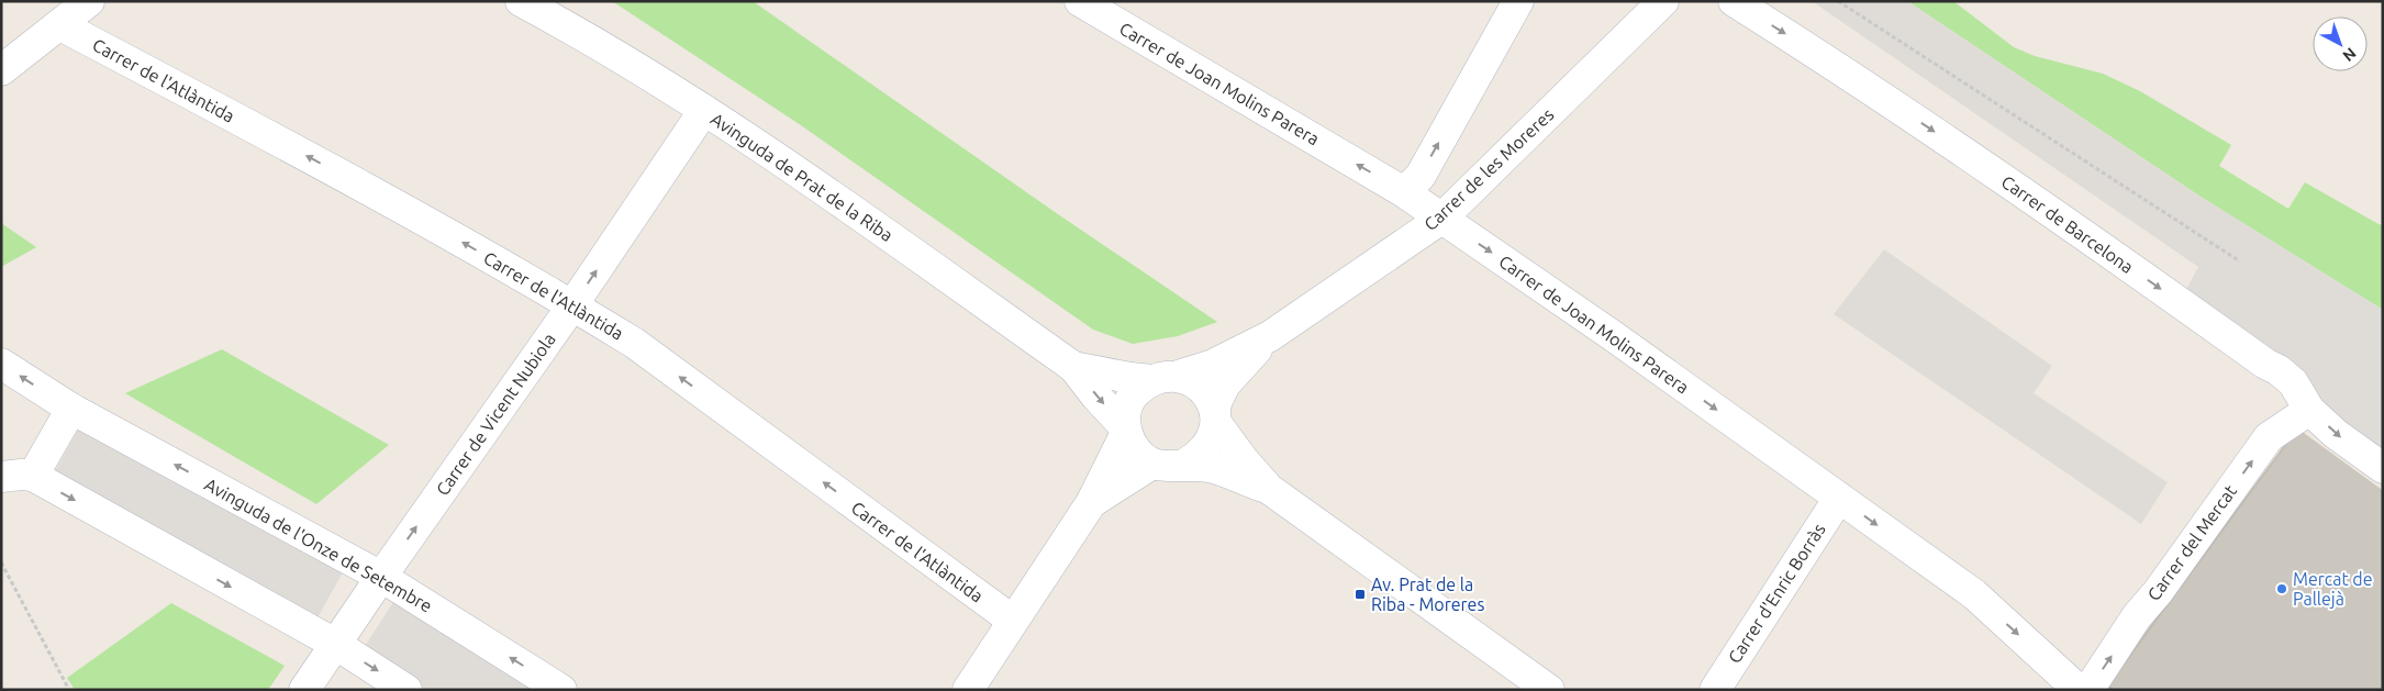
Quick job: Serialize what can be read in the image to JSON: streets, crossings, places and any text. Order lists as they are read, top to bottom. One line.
{"streets":{"street":["Carrer de l'Atlàntida","Carrer de Joan Molins Parera","Carrer de les Moreres","Avinguda de Prat de la Riba","Carrer de Barcelona","Carrer de Vicent Nubiola","Carrer del Mercat","Avinguda de l'Onze de Setembre","Carrer d'Enric Borràs"]},"crossings":[["Carrer de l'Atlàntida","Carrer de Vicent Nubiola"],["Carrer de Joan Molins Parera","Carrer de les Moreres"],["Carrer de Joan Molins Parera","Carrer d'Enric Borràs"],["Avinguda de Prat de la Riba","Carrer de Vicent Nubiola"],["Carrer de Barcelona","Carrer del Mercat"],["Carrer de Vicent Nubiola","Avinguda de l'Onze de Setembre"]],"one_way":["Carrer de l'Atlàntida","Carrer de Barcelona","Carrer de Vicent Nubiola","Carrer del Mercat"],"places":{"other":["Mercat de Pallejà"],"transit":["Av. Prat de la Riba - Moreres"]},"north":"bottom right"}
